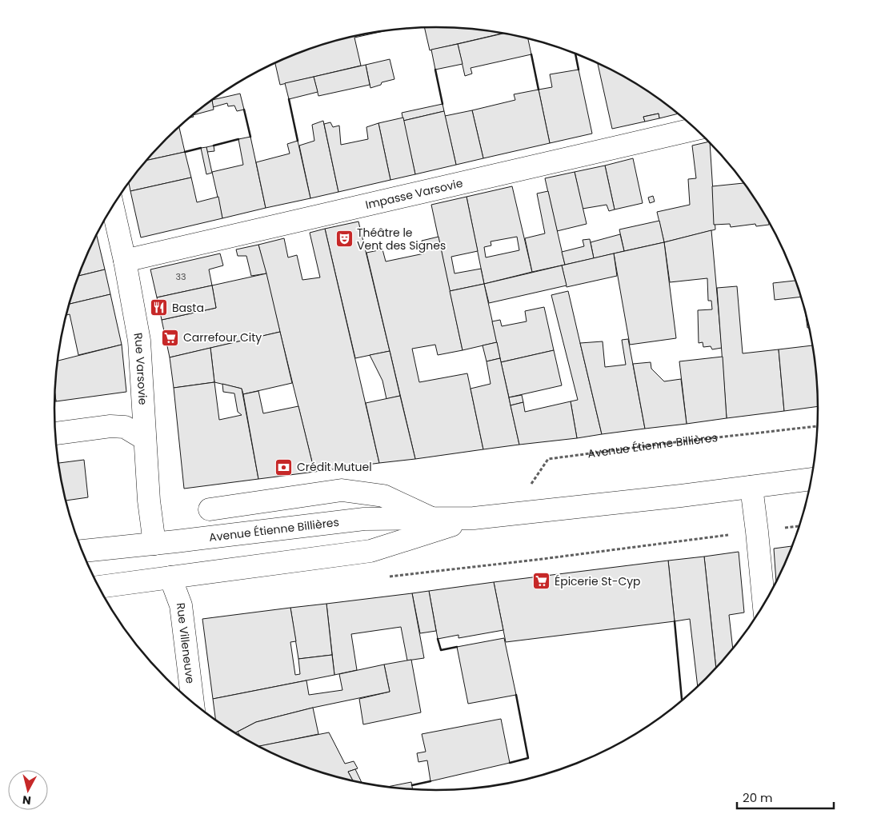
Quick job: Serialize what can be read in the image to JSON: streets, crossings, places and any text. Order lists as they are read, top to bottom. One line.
{"streets":{"street":["Impasse Varsovie","Rue Varsovie","Avenue Étienne Billières","Rue Villeneuve"]},"crossings":[["Impasse Varsovie","Rue Varsovie"],["Rue Varsovie","Avenue Étienne Billières"],["Avenue Étienne Billières","Rue Villeneuve"]],"places":{"theatre":["Théâtre le Vent des Signes"],"restaurant":["Basta"],"supermarket":["Carrefour City","Épicerie St-Cyp"],"bank":["Crédit Mutuel"]},"house_numbers":["33"],"scale_bar":"20 m","north":"bottom"}
